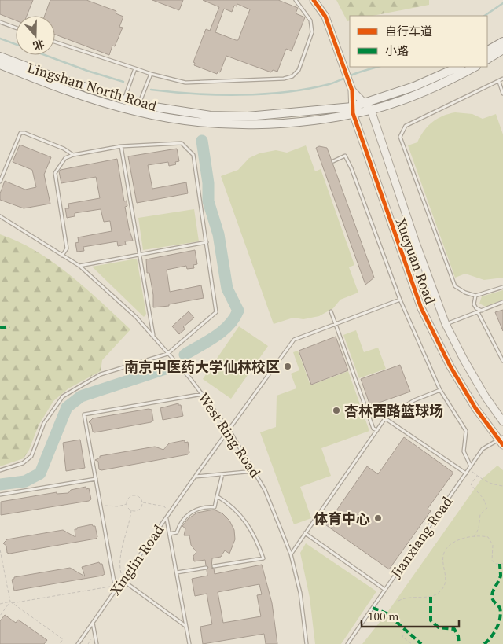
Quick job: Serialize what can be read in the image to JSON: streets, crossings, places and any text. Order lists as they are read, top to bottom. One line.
{"streets":{"main road":["Lingshan North Road"],"street":["Xueyuan Road"],"lane":["West Ring Road","Jianxiang Road","Xinglin Road"]},"crossings":[["Lingshan North Road","Xueyuan Road"],["Xueyuan Road","Jianxiang Road"],["West Ring Road","Xinglin Road"]],"places":["南京中医药大学仙林校区","杏林西路篮球场","体育中心"],"legend":["自行车道","小路"],"scale_bar":"100 m","north":"bottom"}
